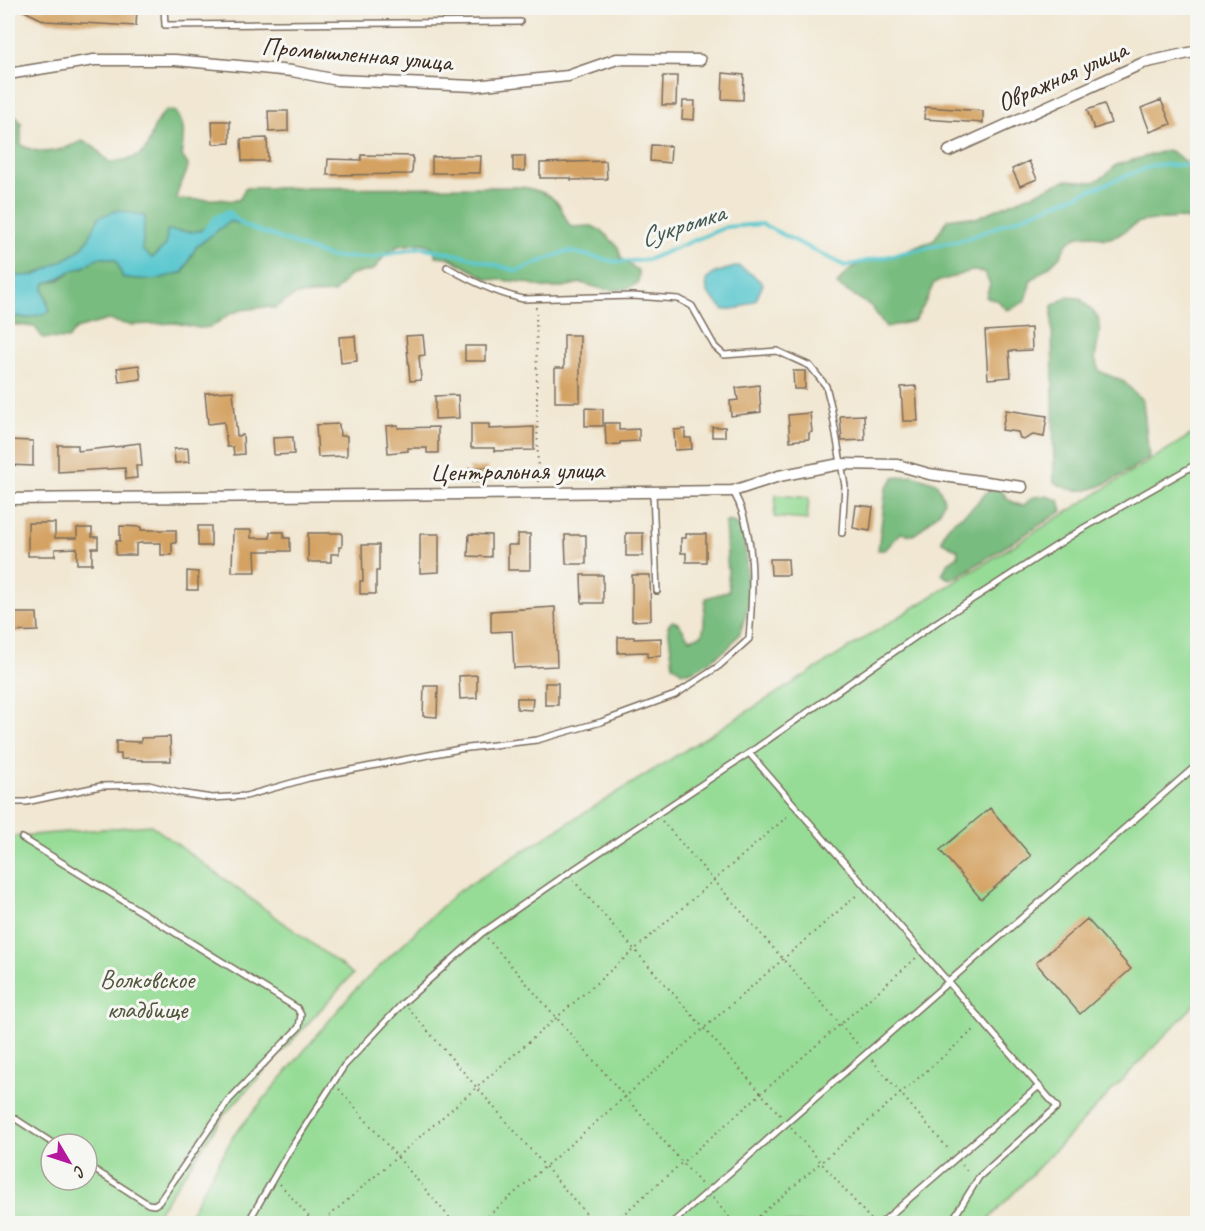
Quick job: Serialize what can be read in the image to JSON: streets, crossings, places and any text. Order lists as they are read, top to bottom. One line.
{"streets":{"street":["Промышленная улица","Овражная улица","Центральная улица"]},"water":["Сукромка"],"parks":["Волковское кладбище"],"north":"bottom right"}
